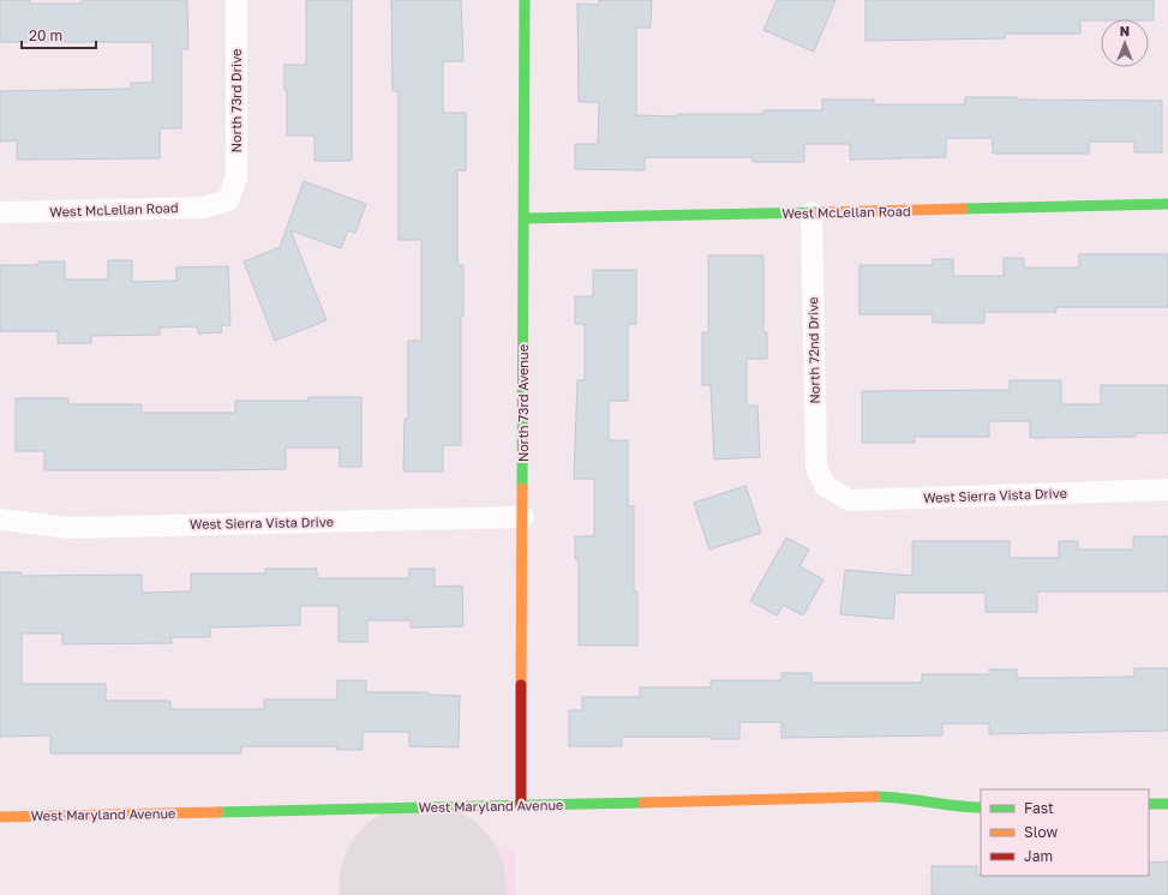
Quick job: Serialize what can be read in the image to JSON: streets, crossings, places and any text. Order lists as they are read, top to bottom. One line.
{"streets":{"street":["North 73rd Drive","West McLellan Road","North 72nd Drive","North 73rd Avenue","West Sierra Vista Drive","West Maryland Avenue"]},"crossings":[["North 73rd Drive","West McLellan Road"],["West McLellan Road","North 72nd Drive"],["West McLellan Road","North 73rd Avenue"],["North 72nd Drive","West Sierra Vista Drive"],["North 73rd Avenue","West Sierra Vista Drive"],["North 73rd Avenue","West Maryland Avenue"]],"legend":["Fast","Slow","Jam"],"scale_bar":"20 m","north":"top"}
